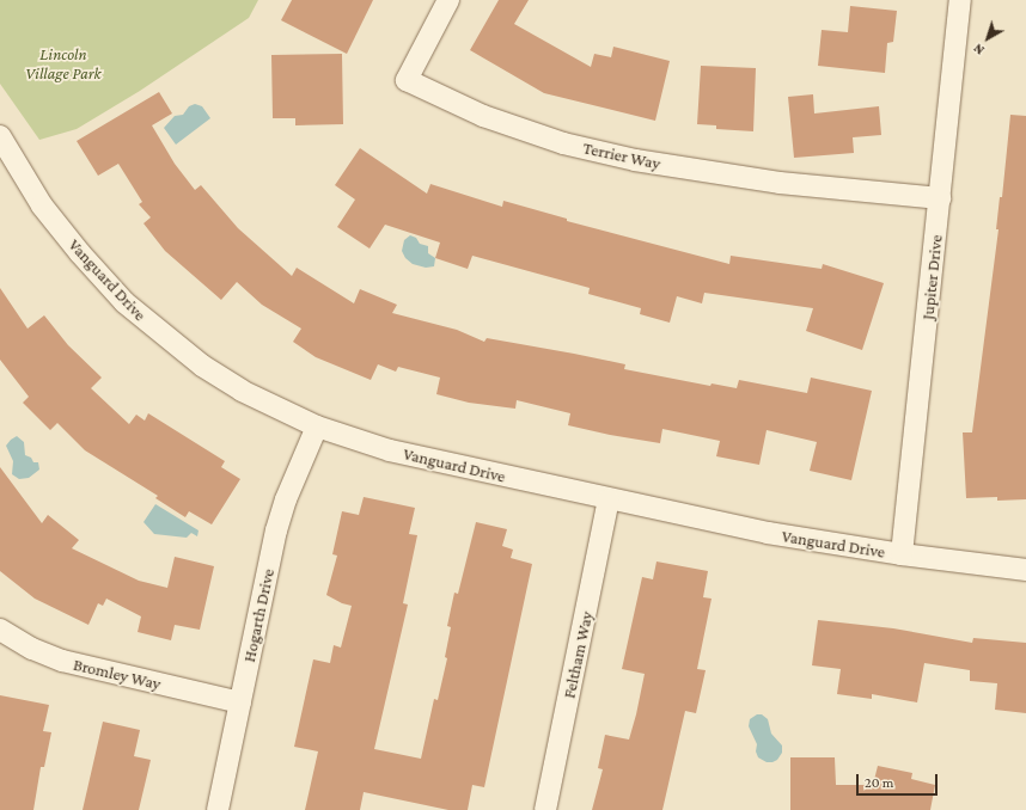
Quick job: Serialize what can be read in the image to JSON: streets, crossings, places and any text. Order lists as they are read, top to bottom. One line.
{"streets":{"street":["Terrier Way","Jupiter Drive","Vanguard Drive","Hogarth Drive","Feltham Way","Bromley Way"]},"crossings":[["Terrier Way","Jupiter Drive"],["Jupiter Drive","Vanguard Drive"],["Vanguard Drive","Hogarth Drive"],["Vanguard Drive","Feltham Way"],["Hogarth Drive","Bromley Way"]],"parks":["Lincoln Village Park"],"scale_bar":"20 m","north":"bottom left"}
